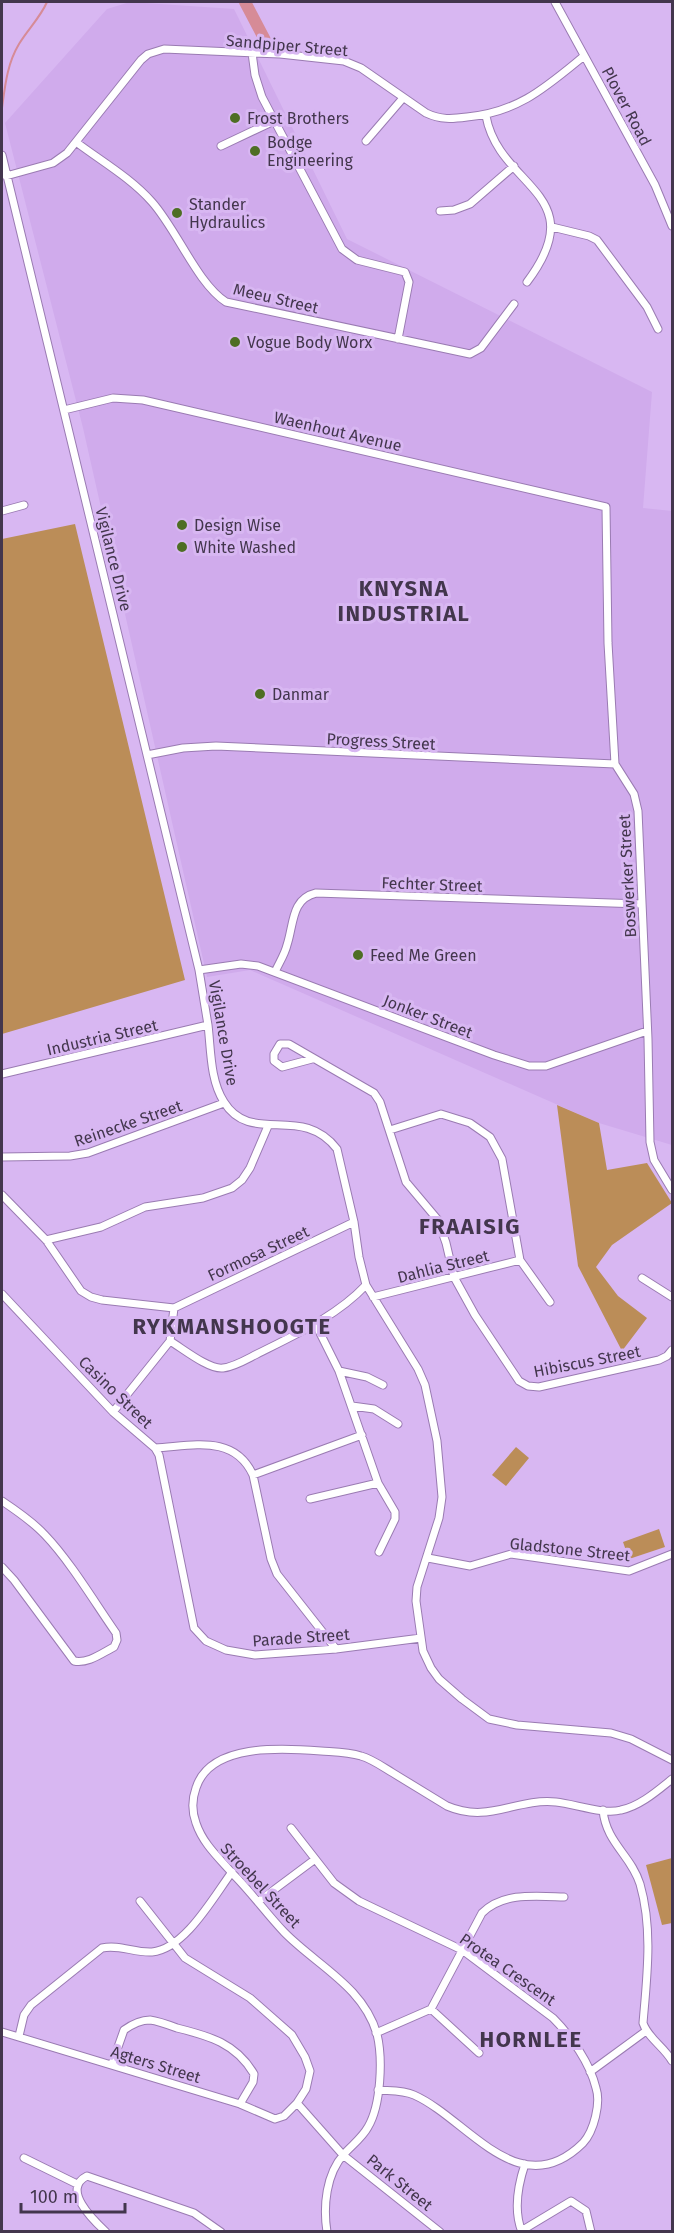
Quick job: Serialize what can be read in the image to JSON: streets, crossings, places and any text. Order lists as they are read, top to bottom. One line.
{"streets":{"street":["Sandpiper Street","Plover Road","Meeu Street","Waenhout Avenue","Vigilance Drive","Progress Street","Boswerker Street","Fechter Street","Jonker Street","Industria Street","Reinecke Street","Formosa Street","Dahlia Street","Hibiscus Street","Casino Street","Gladstone Street","Parade Street","Stroebel Street","Protea Crescent","Agters Street","Park Street"]},"crossings":[["Sandpiper Street","Plover Road"],["Sandpiper Street","Meeu Street"],["Sandpiper Street","Vigilance Drive"],["Waenhout Avenue","Vigilance Drive"],["Waenhout Avenue","Boswerker Street"],["Vigilance Drive","Progress Street"],["Vigilance Drive","Jonker Street"],["Vigilance Drive","Industria Street"],["Vigilance Drive","Reinecke Street"],["Vigilance Drive","Formosa Street"],["Vigilance Drive","Dahlia Street"],["Vigilance Drive","Gladstone Street"],["Vigilance Drive","Parade Street"],["Progress Street","Boswerker Street"],["Boswerker Street","Fechter Street"],["Boswerker Street","Jonker Street"],["Fechter Street","Jonker Street"],["Dahlia Street","Hibiscus Street"],["Casino Street","Parade Street"],["Stroebel Street","Protea Crescent"],["Stroebel Street","Park Street"],["Agters Street","Park Street"]],"districts":["KNYSNA INDUSTRIAL","FRAAISIG","RYKMANSHOOGTE","HORNLEE"],"places":["Frost Brothers","Bodge Engineering","Stander Hydraulics","Vogue Body Worx","Design Wise","White Washed","Danmar","Feed Me Green"],"scale_bar":"100 m"}
